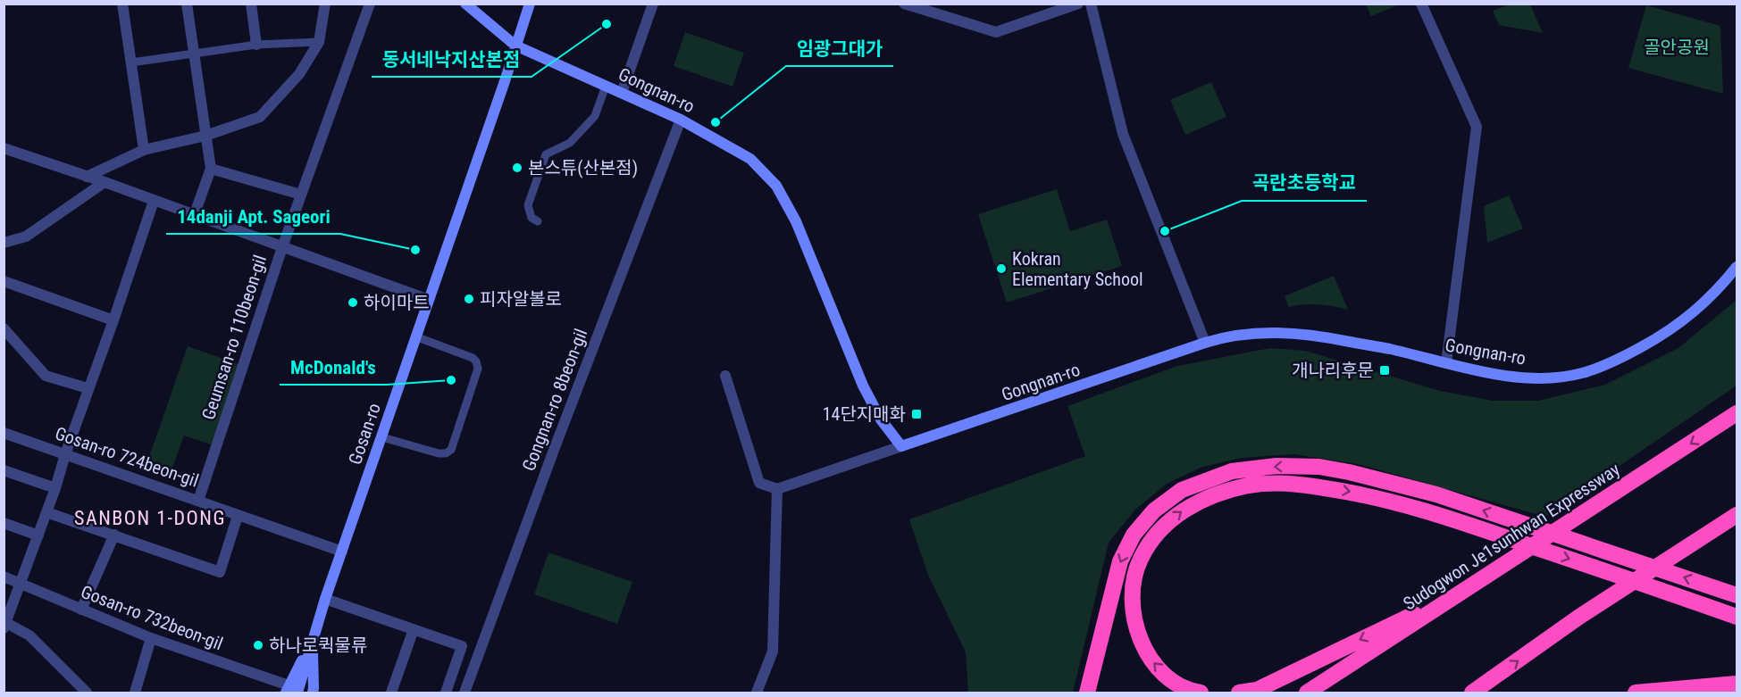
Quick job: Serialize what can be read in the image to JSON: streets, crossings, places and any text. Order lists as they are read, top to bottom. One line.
{"streets":{"highway":["Sudogwon Je1sunhwan Expressway"],"street":["Gongnan-ro","Geumsan-ro 110beon-gil","Gongnan-ro 8beon-gil","Gosan-ro","Gosan-ro 724beon-gil","Gosan-ro 732beon-gil"]},"crossings":[["Gongnan-ro","Gongnan-ro 8beon-gil"],["Gongnan-ro","Gosan-ro"],["Geumsan-ro 110beon-gil","Gosan-ro 724beon-gil"],["Gosan-ro","Gosan-ro 724beon-gil"]],"districts":["SANBON 1-DONG"],"parks":["골안공원"],"places":{"other":["동서네낙지산본점","임광그대가","본스튜(산본점)","곡란초등학교","14danji Apt. Sageori","Kokran Elementary School","피자알볼로","하이마트","McDonald's","하나로퀵물류"],"transit":["개나리후문","14단지매화"]}}
